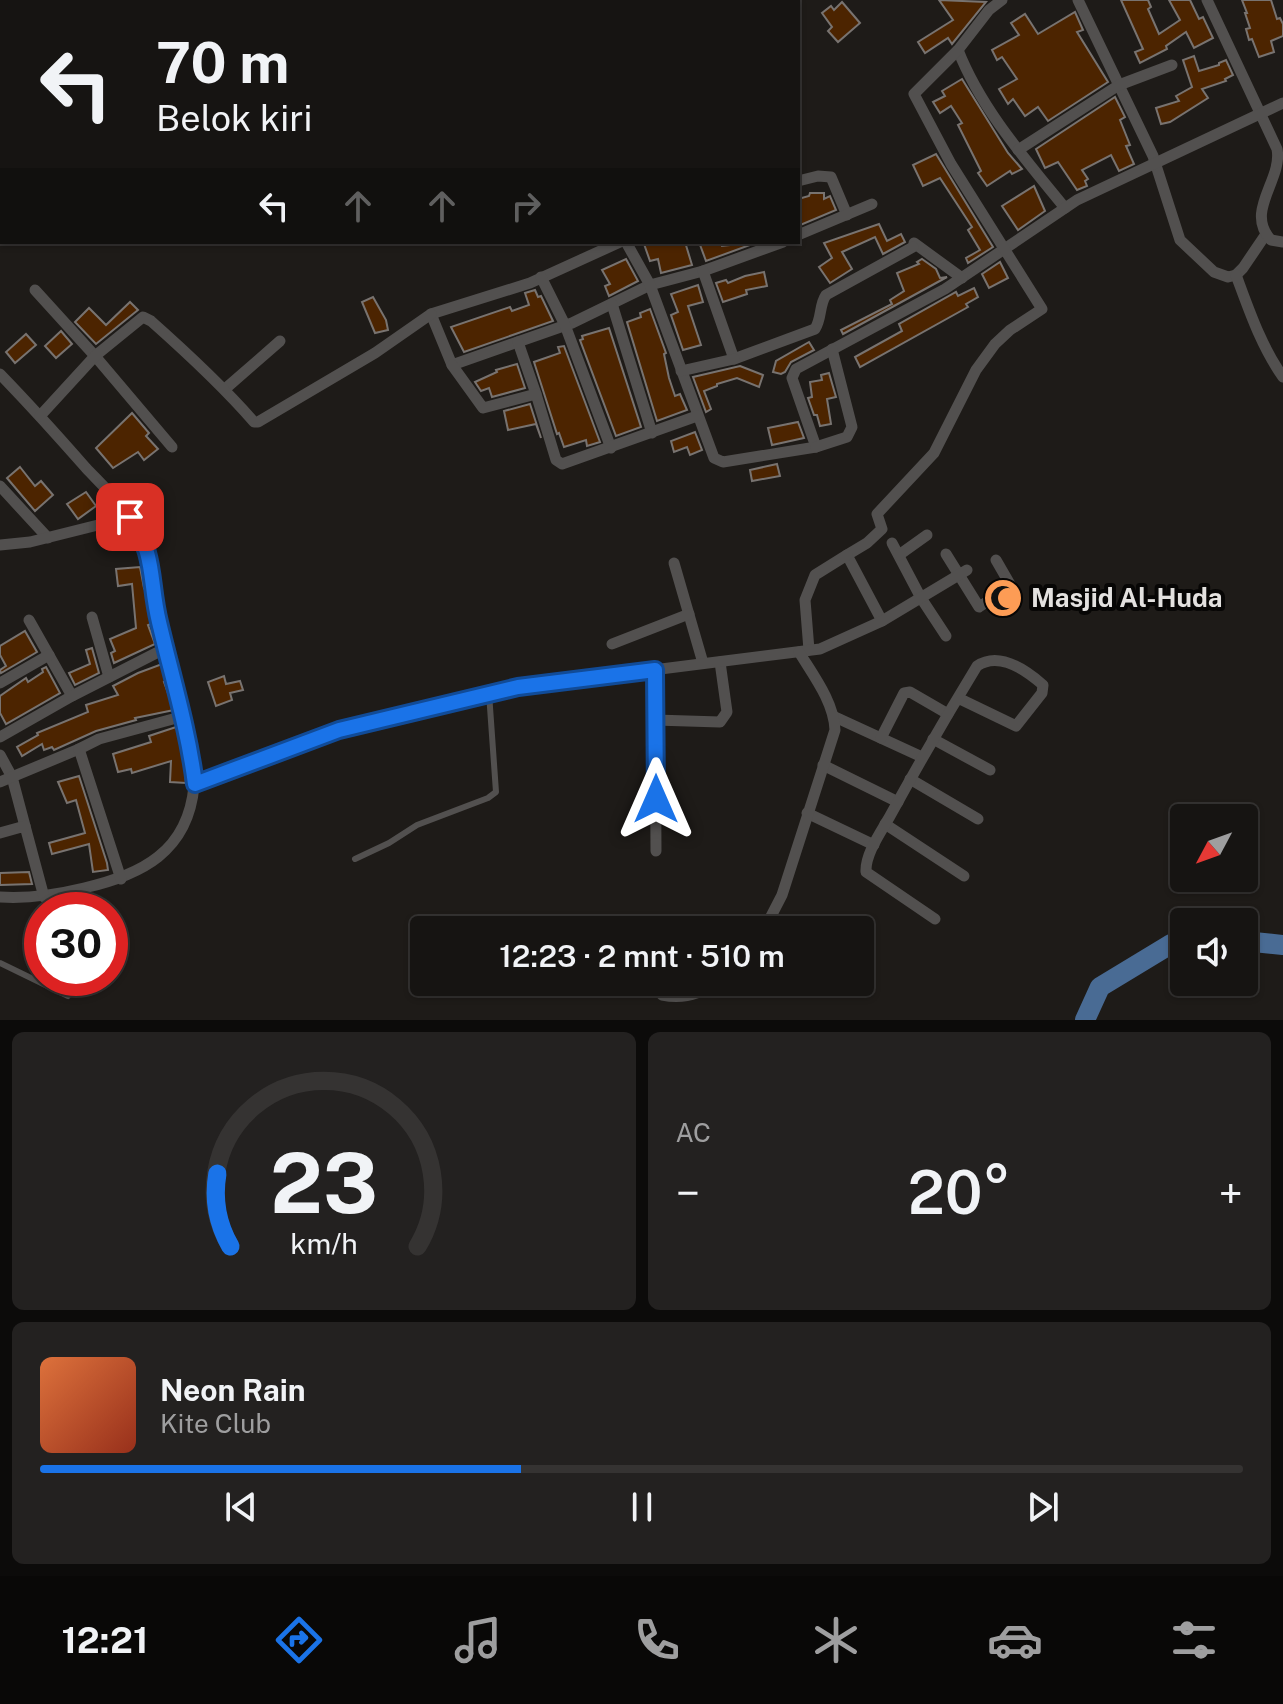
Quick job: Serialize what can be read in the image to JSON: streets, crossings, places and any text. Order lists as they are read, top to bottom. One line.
{"places":{"mosque":["Masjid Al-Huda"]},"north":"bottom left","page":{"turn":["70 m","Belok kiri"],"limit":"30","trip":"12:23 · 2 mnt · 510 m","tile":"AC","heat":["−","20°","+"],"song":["Neon Rain","Kite Club"],"tabs":"12:21","gauge":["23","km/h"]}}
